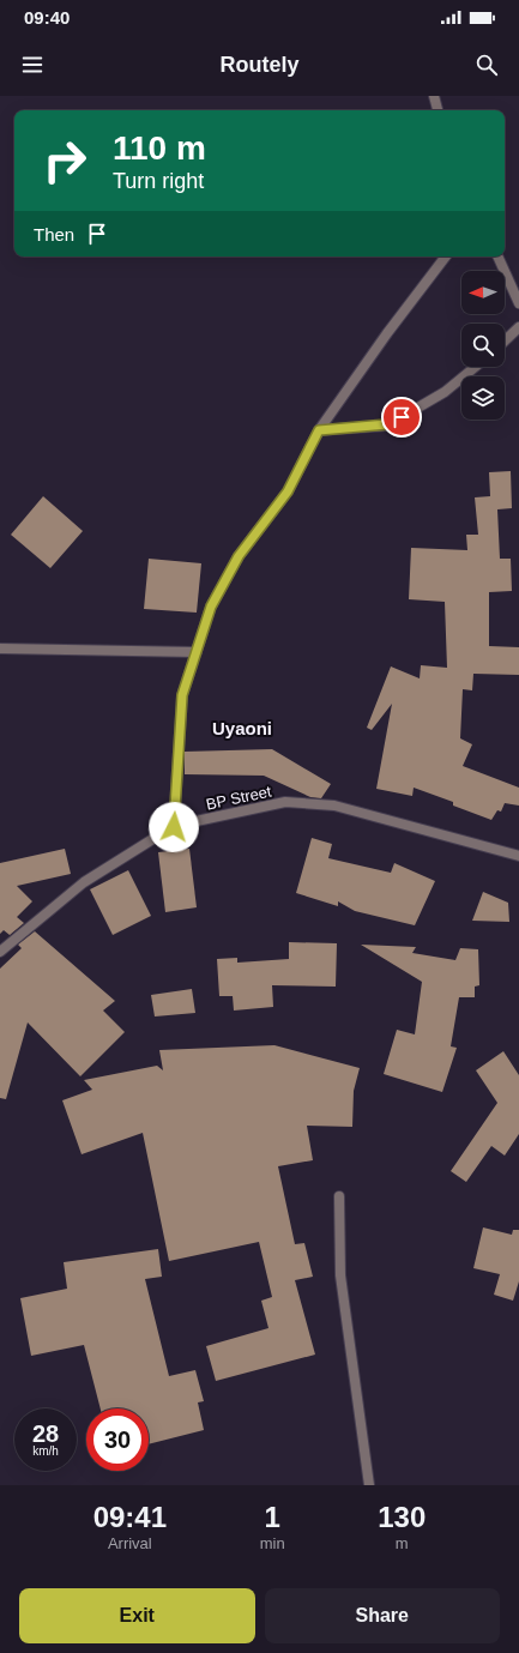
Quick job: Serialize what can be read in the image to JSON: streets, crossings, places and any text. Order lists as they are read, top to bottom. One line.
{"streets":{"street":["BP Street"]},"districts":["Uyaoni"],"north":"left","page":{"status":"09:40","header":"Routely","turn":["110 m","Turn right"],"then":"Then","speed":"28 km/h","limit":"30","eta":["09:41","Arrival","1","min","130","m"],"buttons":["Exit","Share"]}}
